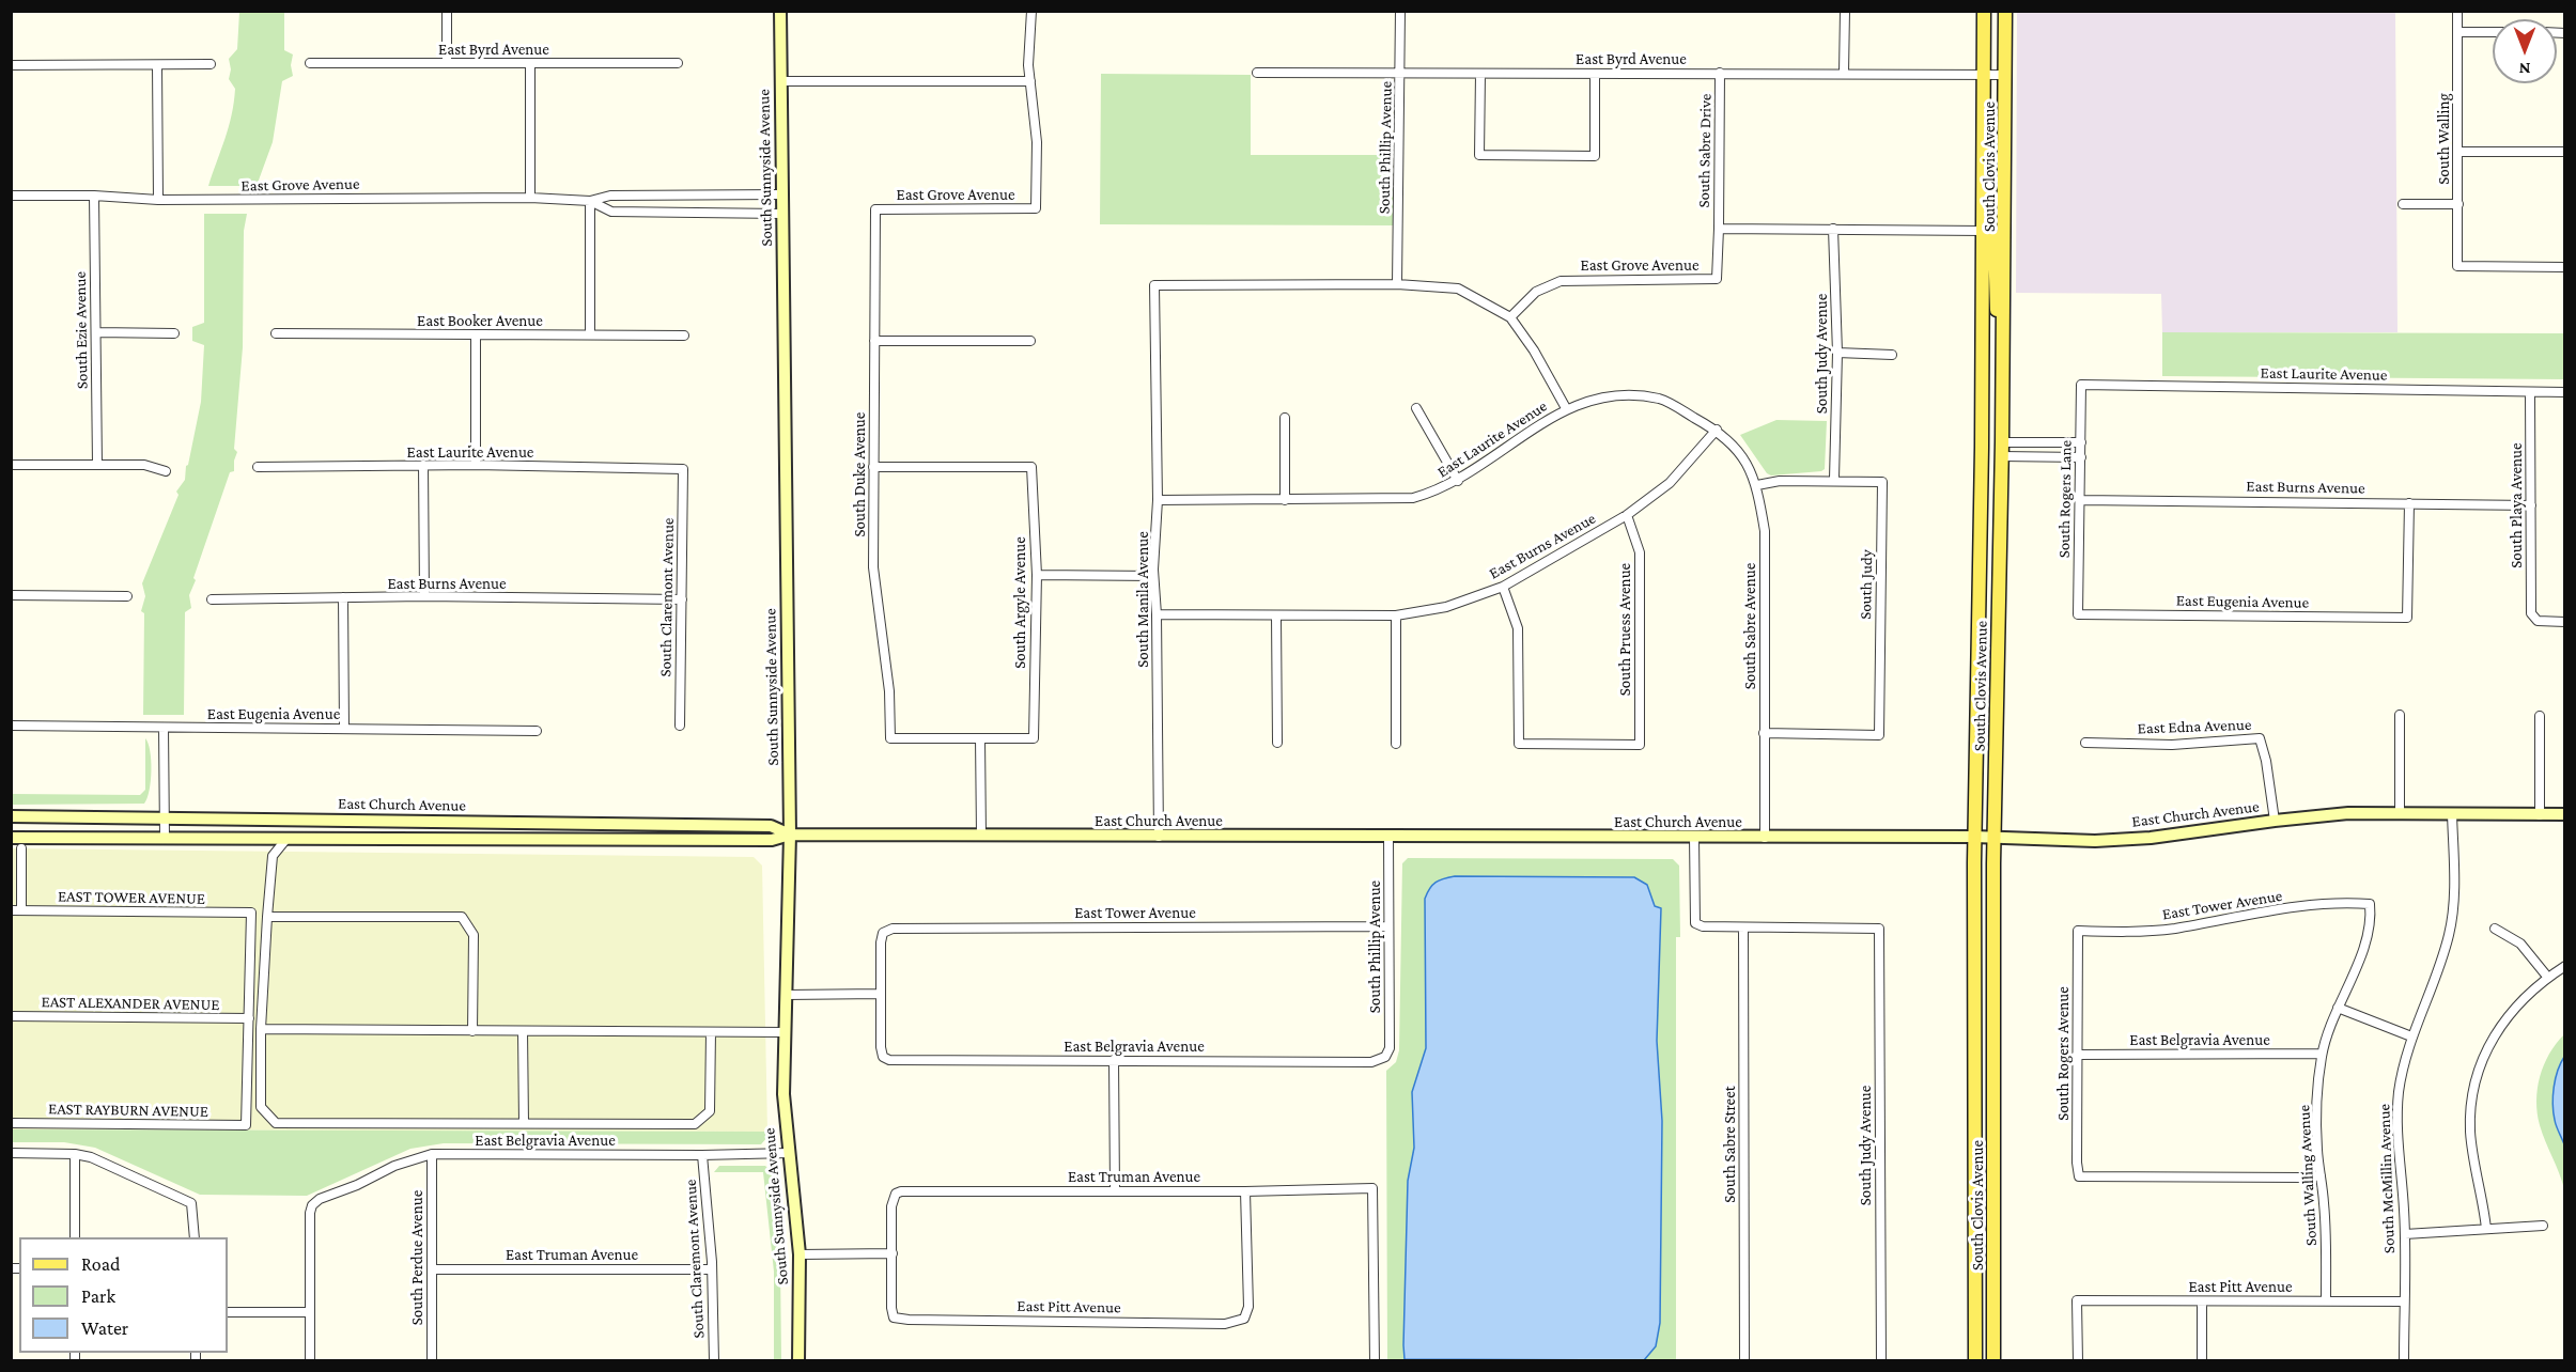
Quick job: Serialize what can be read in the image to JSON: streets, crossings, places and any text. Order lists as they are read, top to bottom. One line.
{"streets":{"main road":["South Clovis Avenue"],"street":["East Byrd Avenue","South Walling","South Phillip Avenue","South Sabre Drive","South Sunnyside Avenue","East Grove Avenue","East Booker Avenue","South Ezie Avenue","South Judy Avenue","East Laurite Avenue","South Duke Avenue","East Burns Avenue","South Rogers Lane","South Playa Avenue","South Judy","South Claremont Avenue","South Manila Avenue","East Eugenia Avenue","South Argyle Avenue","South Sabre Avenue","South Pruess Avenue","East Edna Avenue","East Church Avenue","EAST TOWER AVENUE","East Tower Avenue","EAST ALEXANDER AVENUE","East Belgravia Avenue","South Rogers Avenue","EAST RAYBURN AVENUE","South Sabre Street","South Walling Avenue","East Truman Avenue","South McMillin Avenue","South Perdue Avenue","East Pitt Avenue"]},"crossings":[["East Byrd Avenue","South Phillip Avenue"],["East Byrd Avenue","South Sabre Drive"],["East Byrd Avenue","South Clovis Avenue"],["South Phillip Avenue","South Manila Avenue"],["South Phillip Avenue","East Church Avenue"],["South Phillip Avenue","East Tower Avenue"],["South Phillip Avenue","East Belgravia Avenue"],["South Sabre Drive","East Grove Avenue"],["South Clovis Avenue","East Church Avenue"],["South Sunnyside Avenue","East Grove Avenue"],["South Sunnyside Avenue","East Church Avenue"],["South Sunnyside Avenue","East Belgravia Avenue"],["East Grove Avenue","South Ezie Avenue"],["East Grove Avenue","South Duke Avenue"],["South Judy Avenue","South Judy"],["South Judy Avenue","South Sabre Street"],["East Laurite Avenue","East Burns Avenue"],["East Laurite Avenue","South Rogers Lane"],["East Laurite Avenue","South Playa Avenue"],["East Laurite Avenue","South Claremont Avenue"],["East Laurite Avenue","South Manila Avenue"],["East Laurite Avenue","South Sabre Avenue"],["South Duke Avenue","South Argyle Avenue"],["East Burns Avenue","South Rogers Lane"],["East Burns Avenue","South Playa Avenue"],["East Burns Avenue","South Claremont Avenue"],["East Burns Avenue","South Manila Avenue"],["East Burns Avenue","East Eugenia Avenue"],["East Burns Avenue","South Sabre Avenue"],["East Burns Avenue","South Pruess Avenue"],["South Rogers Lane","East Eugenia Avenue"],["South Judy","South Sabre Avenue"],["South Claremont Avenue","East Belgravia Avenue"],["South Claremont Avenue","East Truman Avenue"],["South Manila Avenue","East Church Avenue"],["South Sabre Avenue","East Church Avenue"],["East Edna Avenue","East Church Avenue"],["East Church Avenue","South McMillin Avenue"],["EAST TOWER AVENUE","EAST ALEXANDER AVENUE"],["EAST TOWER AVENUE","EAST RAYBURN AVENUE"],["East Tower Avenue","East Belgravia Avenue"],["East Tower Avenue","South Rogers Avenue"],["East Tower Avenue","South Walling Avenue"],["EAST ALEXANDER AVENUE","EAST RAYBURN AVENUE"],["East Belgravia Avenue","South Rogers Avenue"],["East Belgravia Avenue","South Walling Avenue"],["East Belgravia Avenue","South Perdue Avenue"],["South Rogers Avenue","South Walling Avenue"],["South Walling Avenue","East Pitt Avenue"],["East Truman Avenue","South Perdue Avenue"],["East Truman Avenue","East Pitt Avenue"],["South McMillin Avenue","East Pitt Avenue"]],"legend":["Road","Park","Water"],"north":"bottom"}
